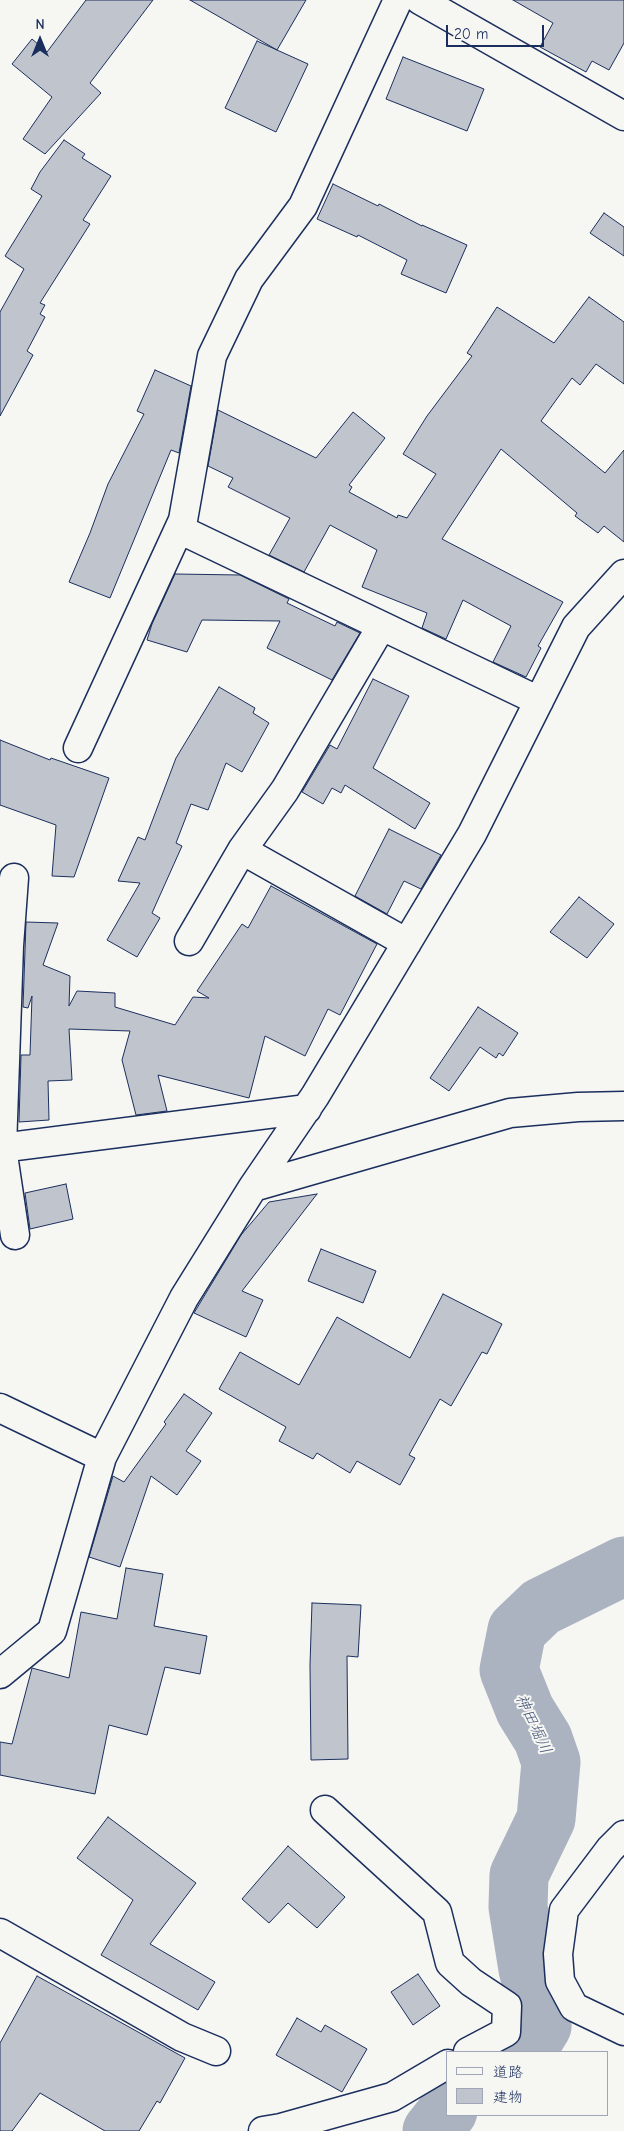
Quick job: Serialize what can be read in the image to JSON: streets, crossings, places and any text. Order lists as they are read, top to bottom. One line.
{"water":["神田堀川"],"legend":["道路","建物"],"scale_bar":"20 m","north":"top"}
